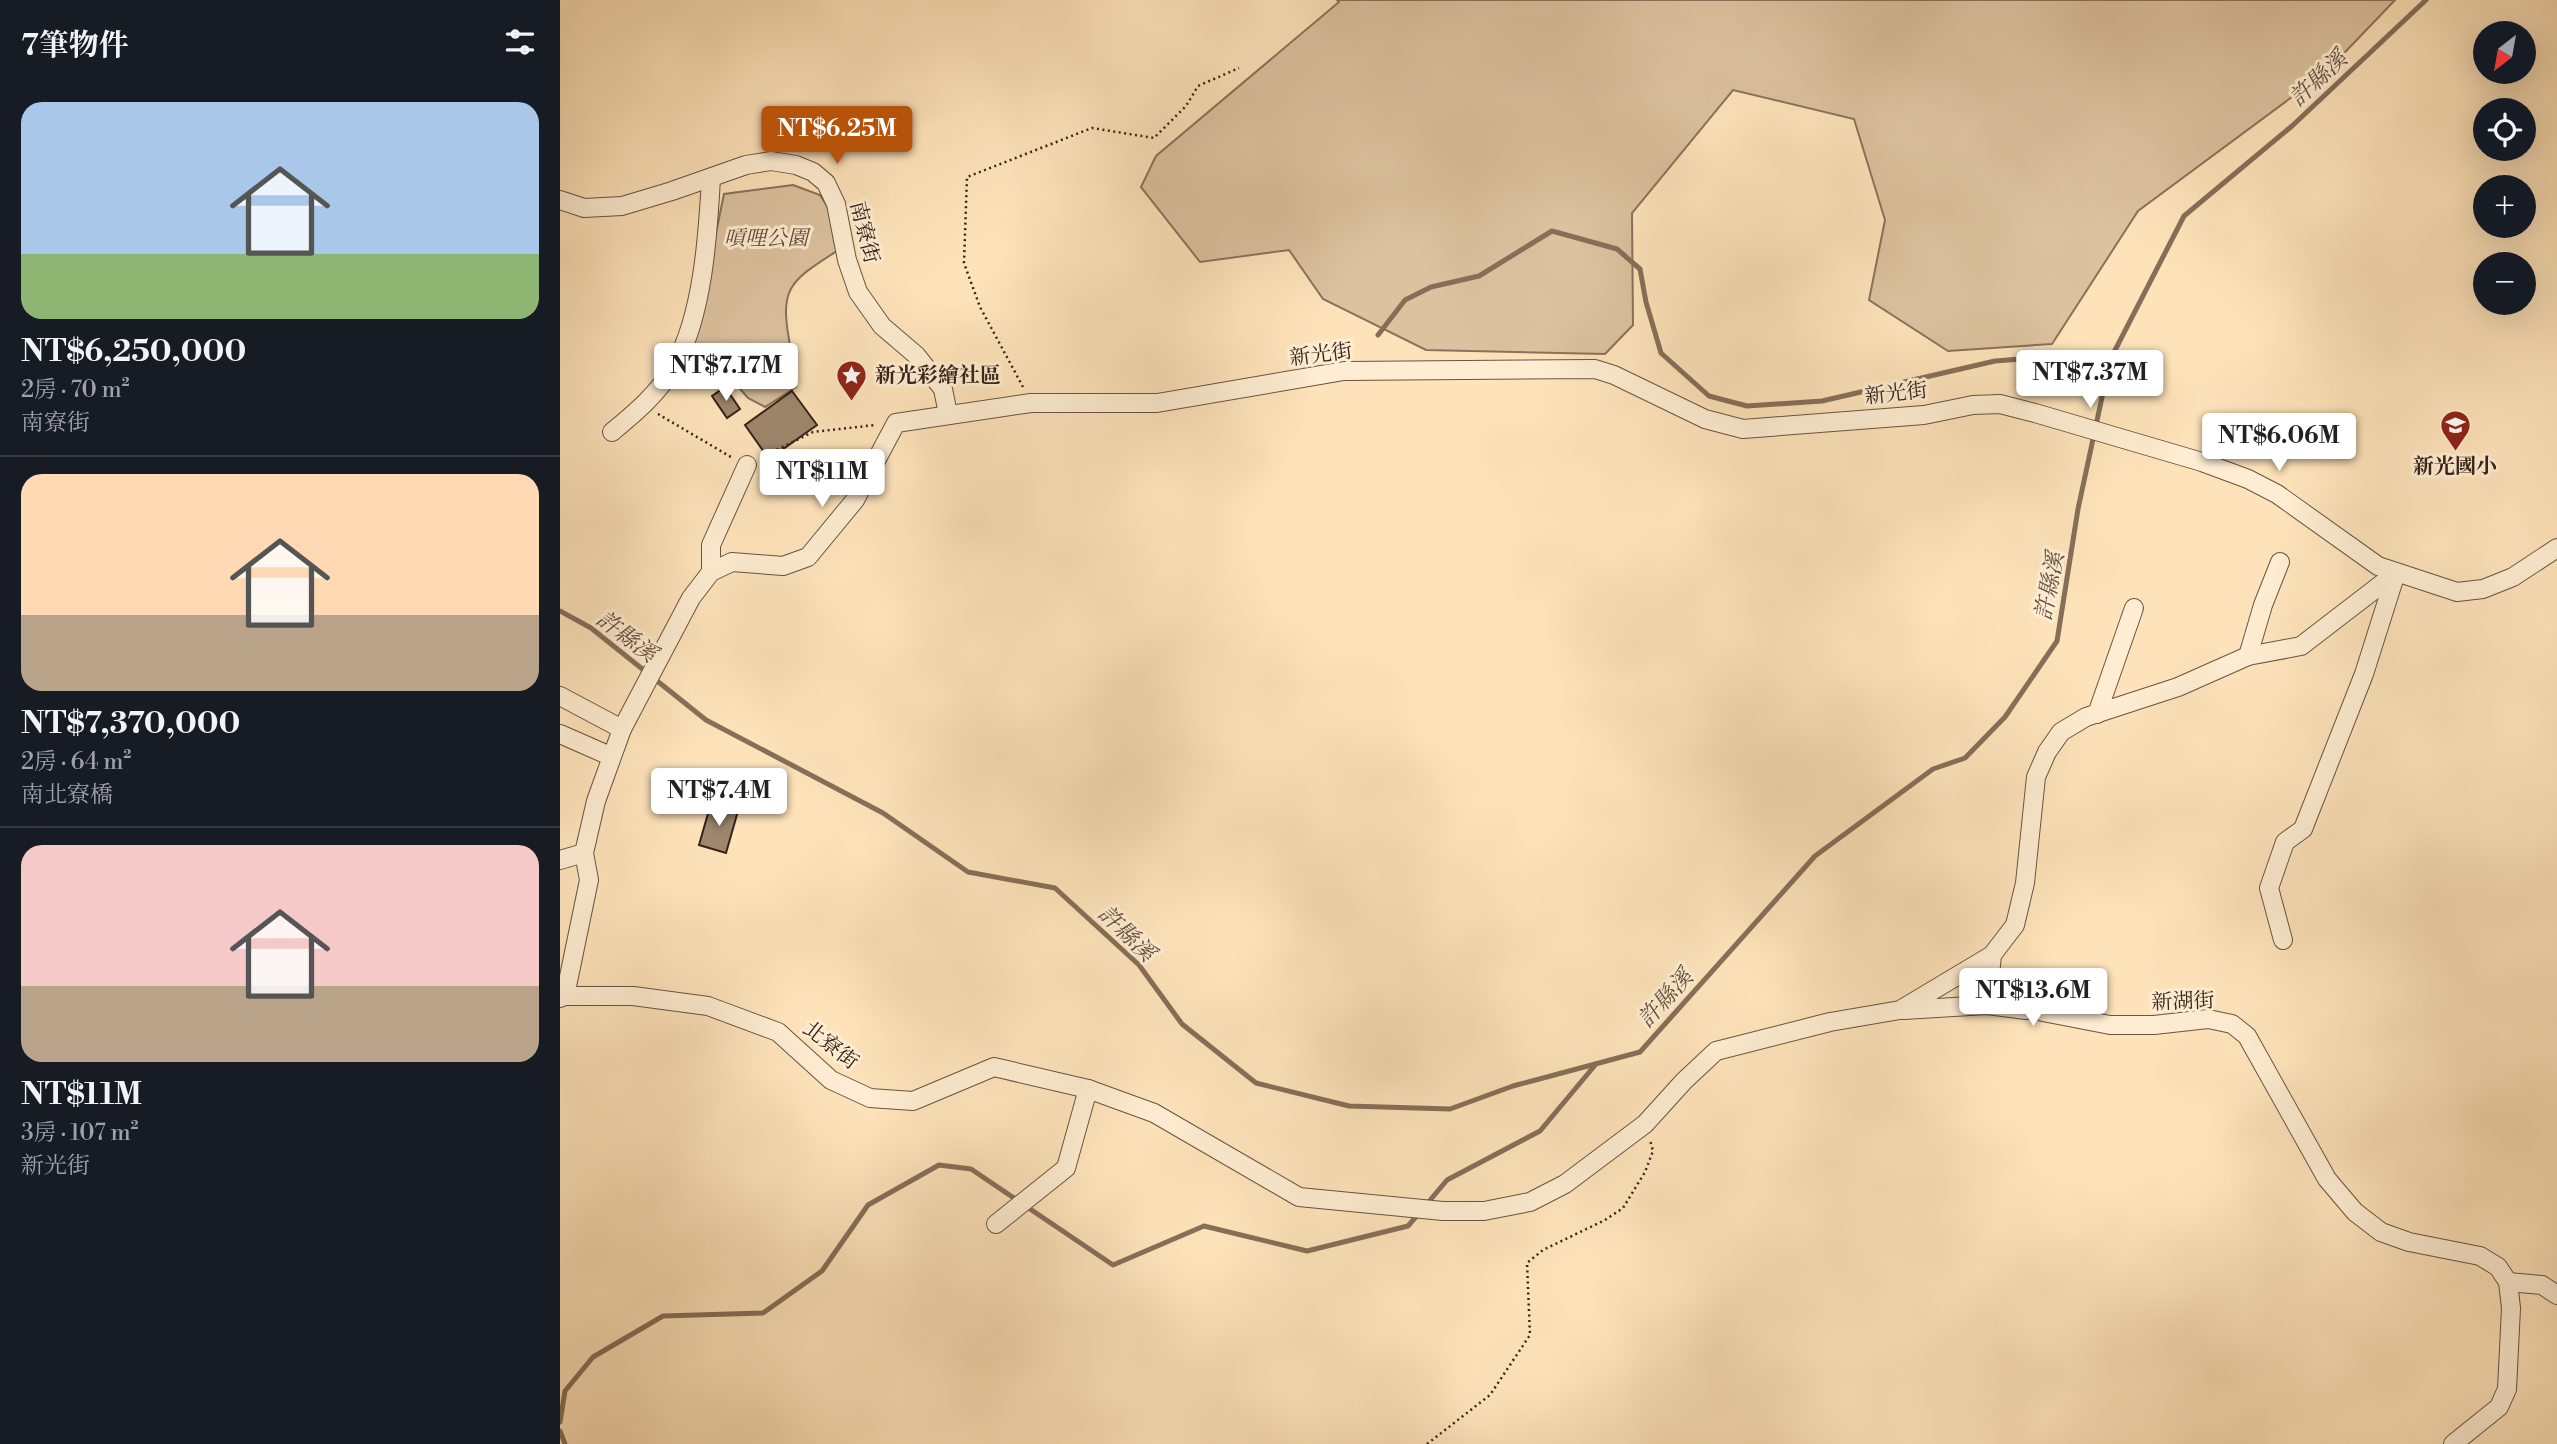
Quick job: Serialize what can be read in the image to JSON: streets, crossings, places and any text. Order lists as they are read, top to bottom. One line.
{"streets":{"street":["南寮街","新光街","新湖街","北寮街"]},"crossings":[["南寮街","新光街"],["新湖街","北寮街"]],"water":["許縣溪"],"parks":["嗊哩公園"],"places":{"place":["新光彩繪社區"],"school or university":["新光國小"]},"north":"bottom left","page":{"heading":"7筆物件","map_buttons":["+","−"],"list":[{"name":"NT$6,250,000","note":"2房 · 70 m² · 南寮街"},{"name":"NT$7,370,000","note":"2房 · 64 m² · 南北寮橋"},{"name":"NT$11M","note":"3房 · 107 m² · 新光街"}],"price":["NT$6.25M","NT$7.17M","NT$7.37M","NT$6.06M","NT$11M","NT$7.4M","NT$13.6M"]}}
